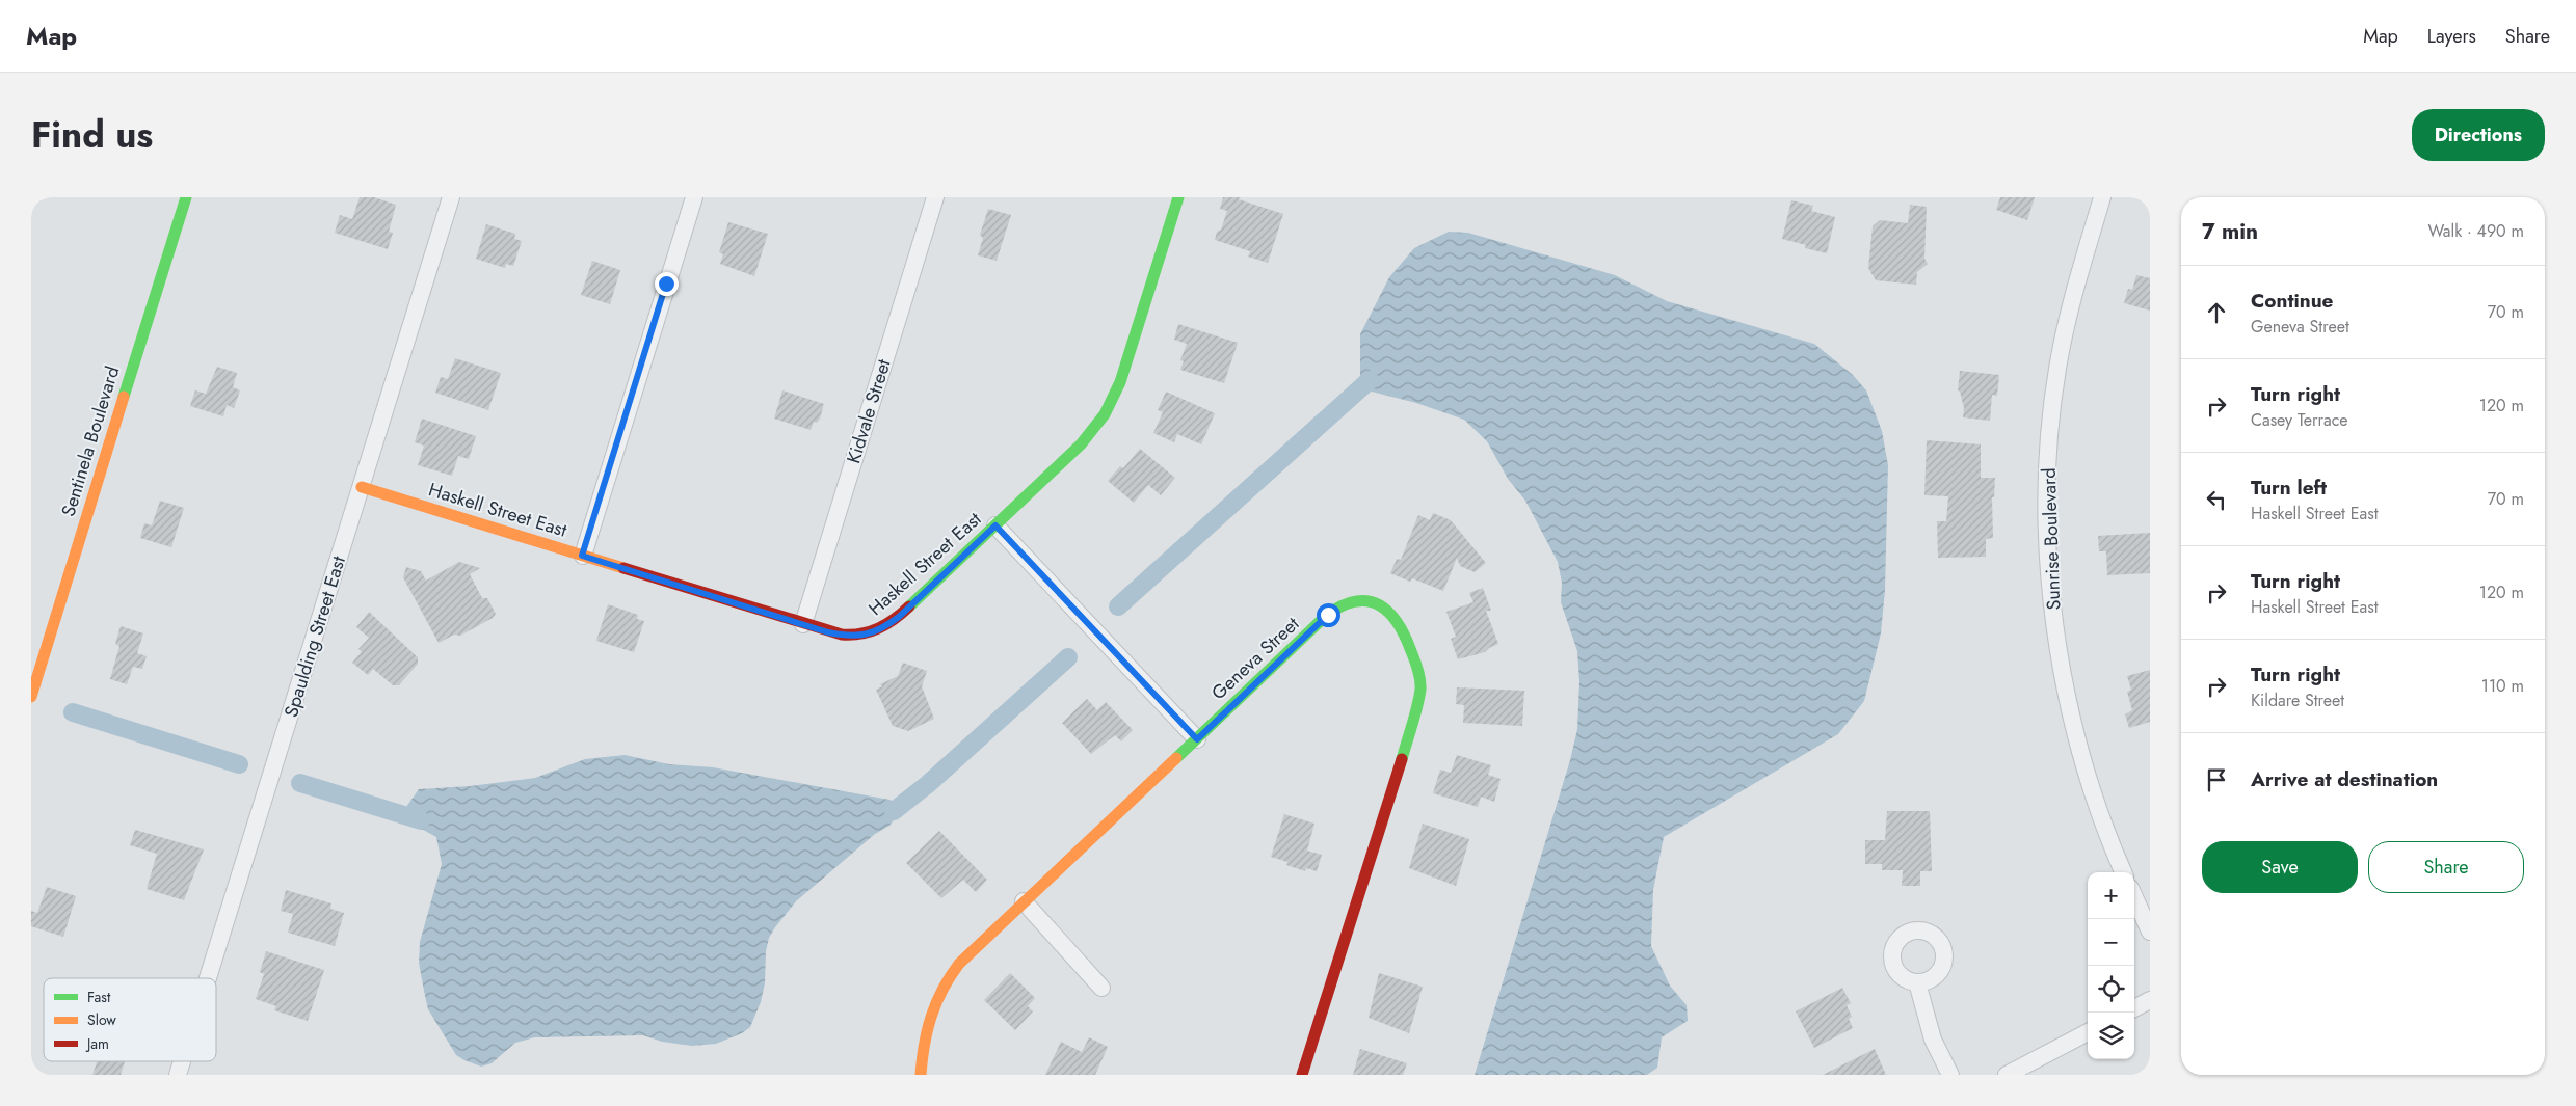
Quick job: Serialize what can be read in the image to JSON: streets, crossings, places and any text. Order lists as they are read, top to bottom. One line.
{"streets":{"street":["Kidvale Street","Sentinela Boulevard","Haskell Street East","Sunrise Boulevard","Spaulding Street East","Geneva Street"]},"crossings":[["Kidvale Street","Haskell Street East"],["Haskell Street East","Spaulding Street East"]],"legend":["Fast","Slow","Jam"],"page":{"header":"Map","nav":["Map","Layers","Share"],"title":"Find us","buttons":["Directions",["Save","Share"]],"heading":["7 min","Walk · 490 m"],"list":[["Continue","Geneva Street","70 m"],["Turn right","Casey Terrace","120 m"],["Turn left","Haskell Street East","70 m"],["Turn right","Haskell Street East","120 m"],["Turn right","Kildare Street","110 m"],"Arrive at destination"],"map_buttons":["+","−"]}}
